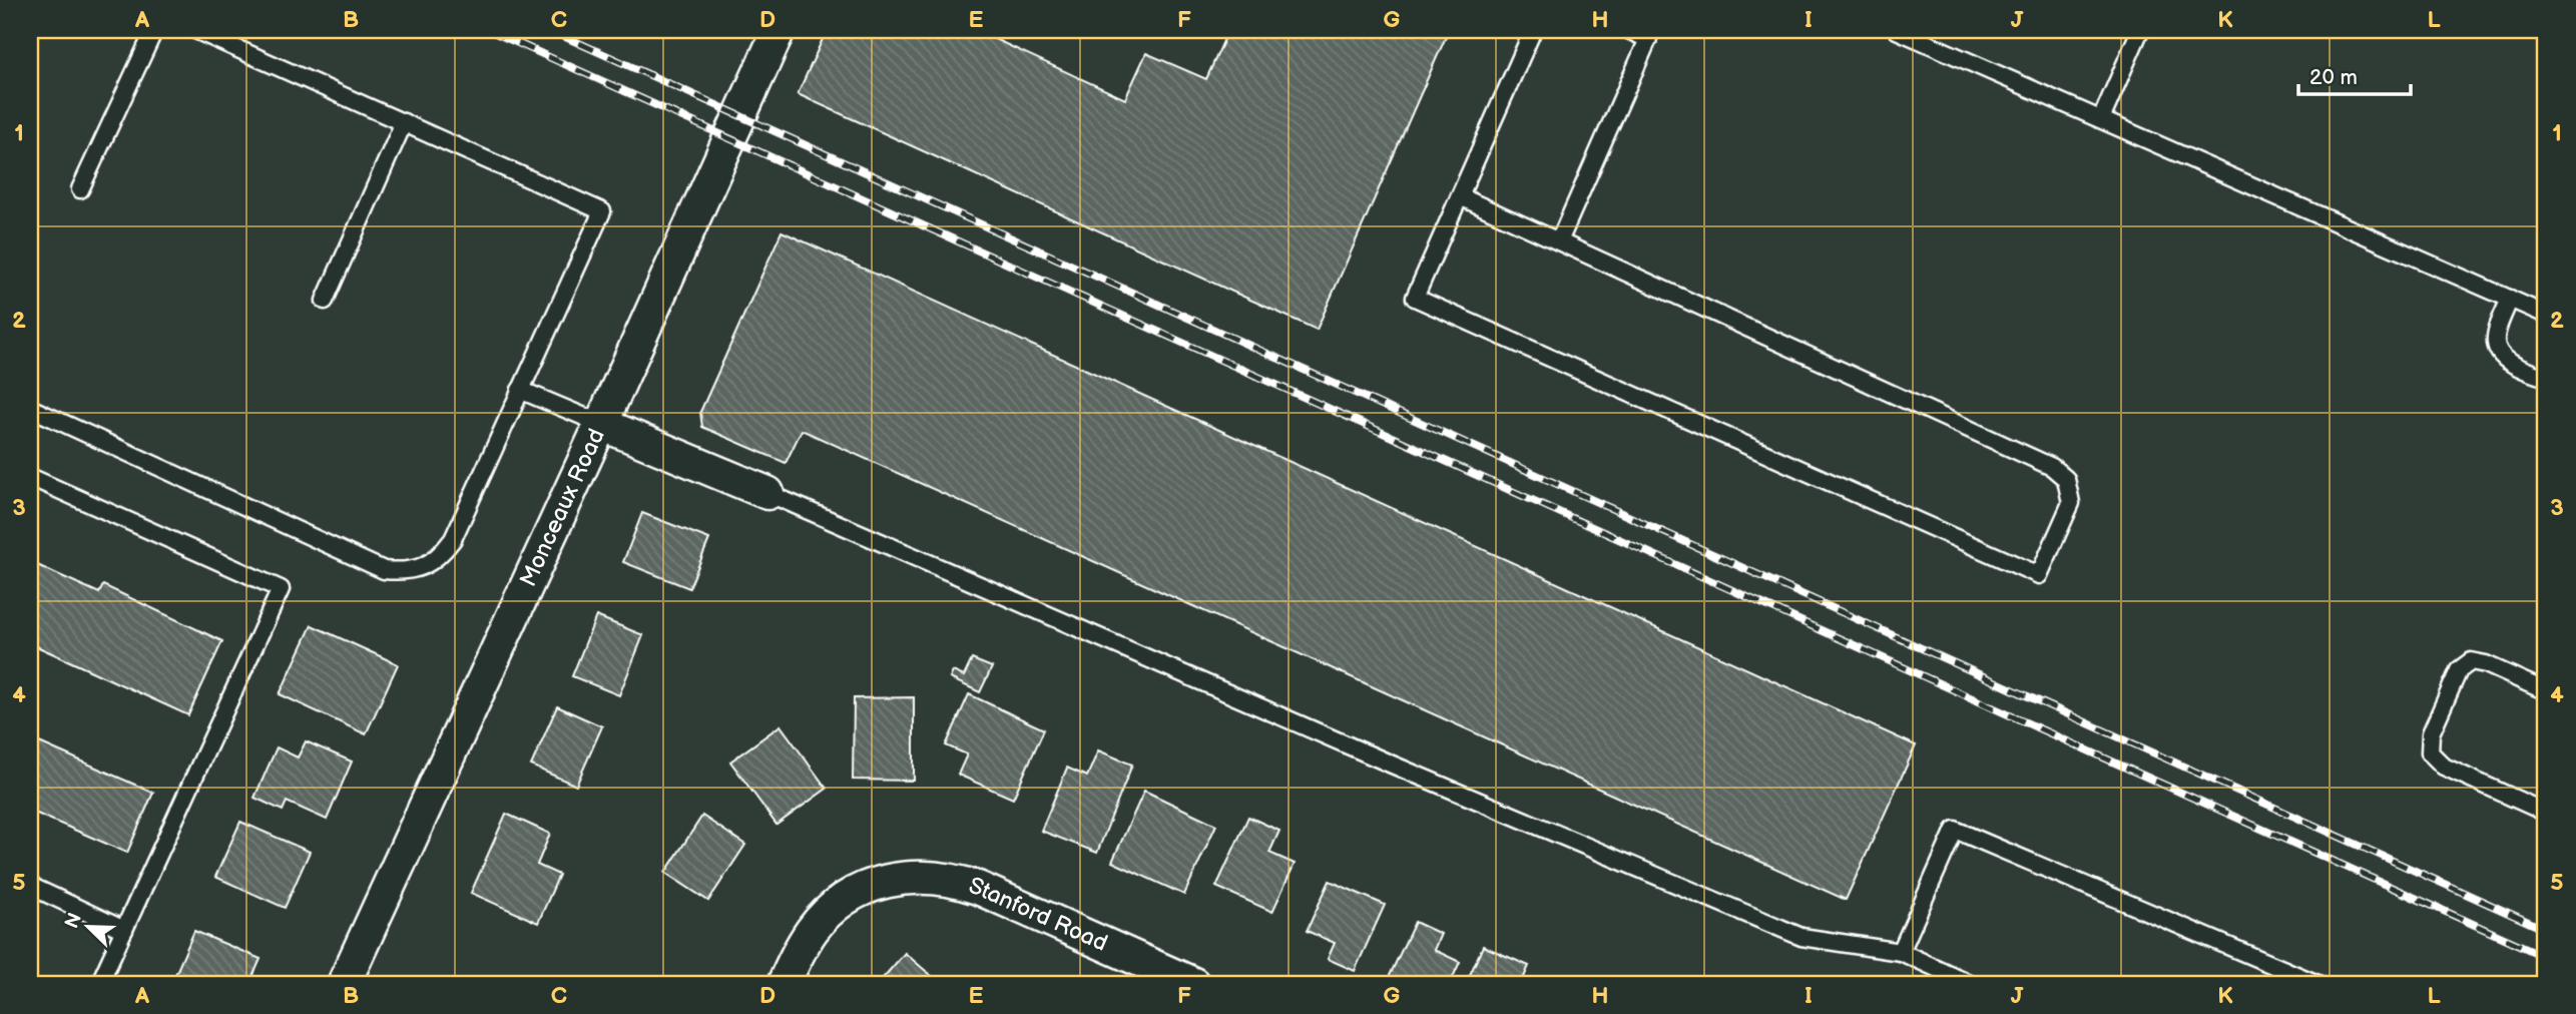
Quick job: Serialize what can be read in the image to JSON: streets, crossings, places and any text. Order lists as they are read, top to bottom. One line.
{"streets":{"street":["Monceaux Road","Stanford Road"]},"scale_bar":"20 m","north":"top left","grid":{"columns":["A","B","C","D","E","F","G","H","I","J","K","L"],"rows":["1","2","3","4","5"]}}
